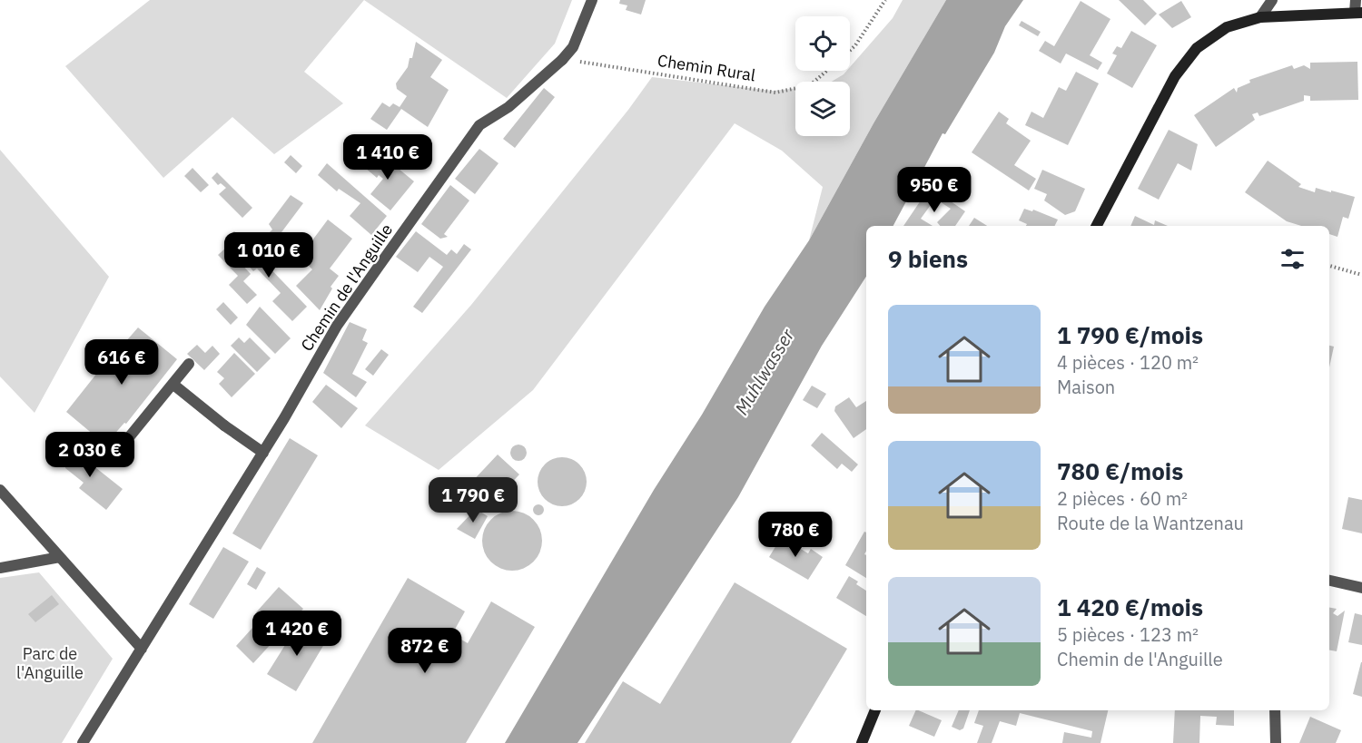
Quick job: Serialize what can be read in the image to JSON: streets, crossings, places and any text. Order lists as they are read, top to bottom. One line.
{"streets":{"street":["Chemin de l'Anguille"],"path":["Chemin Rural"]},"crossings":[["Chemin Rural","Chemin de l'Anguille"]],"water":["Muhlwasser"],"parks":["Parc de l'Anguille"],"page":{"price":["1 410 €","950 €","1 010 €","616 €","2 030 €","1 790 €","780 €","1 420 €","872 €"],"heading":"9 biens","list":[{"name":"1 790 €/mois","note":"4 pièces · 120 m² · Maison"},{"name":"780 €/mois","note":"2 pièces · 60 m² · Route de la Wantzenau"},{"name":"1 420 €/mois","note":"5 pièces · 123 m² · Chemin de l'Anguille"}]}}
